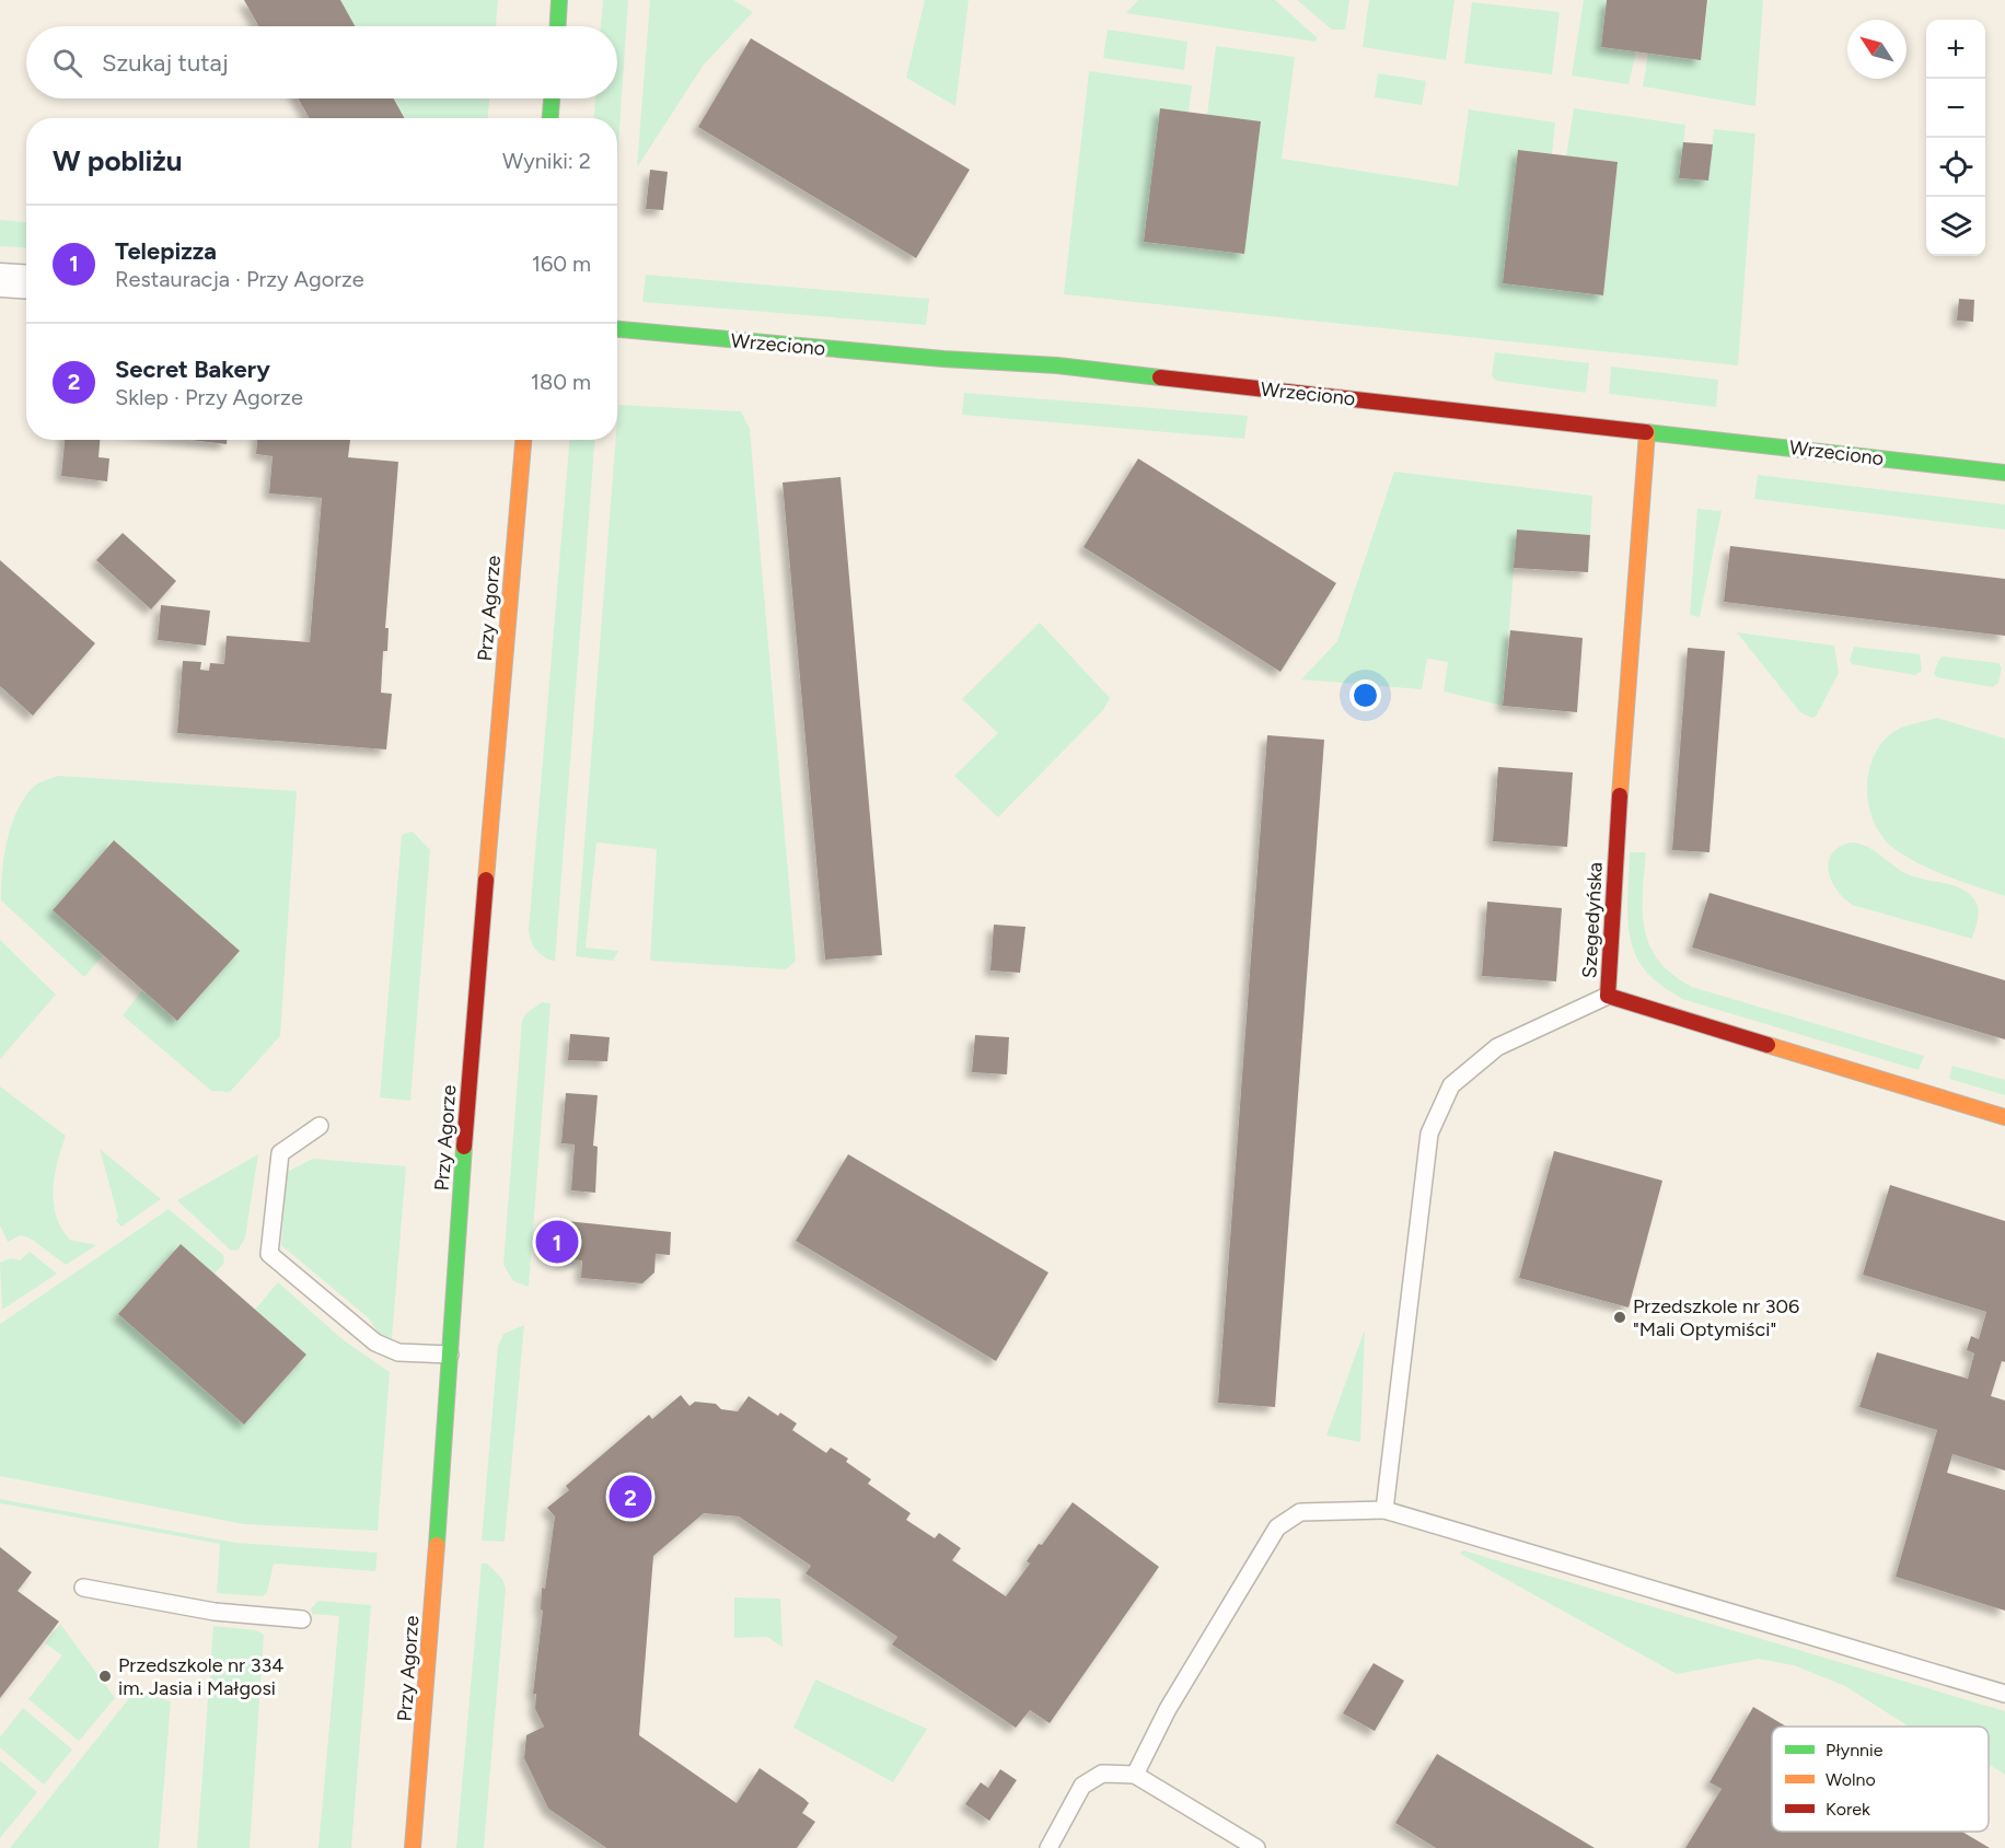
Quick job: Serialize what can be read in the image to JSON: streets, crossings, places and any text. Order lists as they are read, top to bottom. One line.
{"streets":{"street":["Wrzeciono","Przy Agorze","Szegedyńska"]},"crossings":[["Wrzeciono","Szegedyńska"]],"places":["Przedszkole nr 306 \"Mali Optymiści\"","Przedszkole nr 334 im. Jasia i Małgosi"],"legend":["Płynnie","Wolno","Korek"],"north":"top left","page":{"map_buttons":["+","−"],"search":"Szukaj tutaj","heading":["W pobliżu","Wyniki: 2"],"list":[{"mark":"1","name":"Telepizza","note":"Restauracja · Przy Agorze","value":"160 m"},{"mark":"2","name":"Secret Bakery","note":"Sklep · Przy Agorze","value":"180 m"}],"pins":["1","2"]}}
